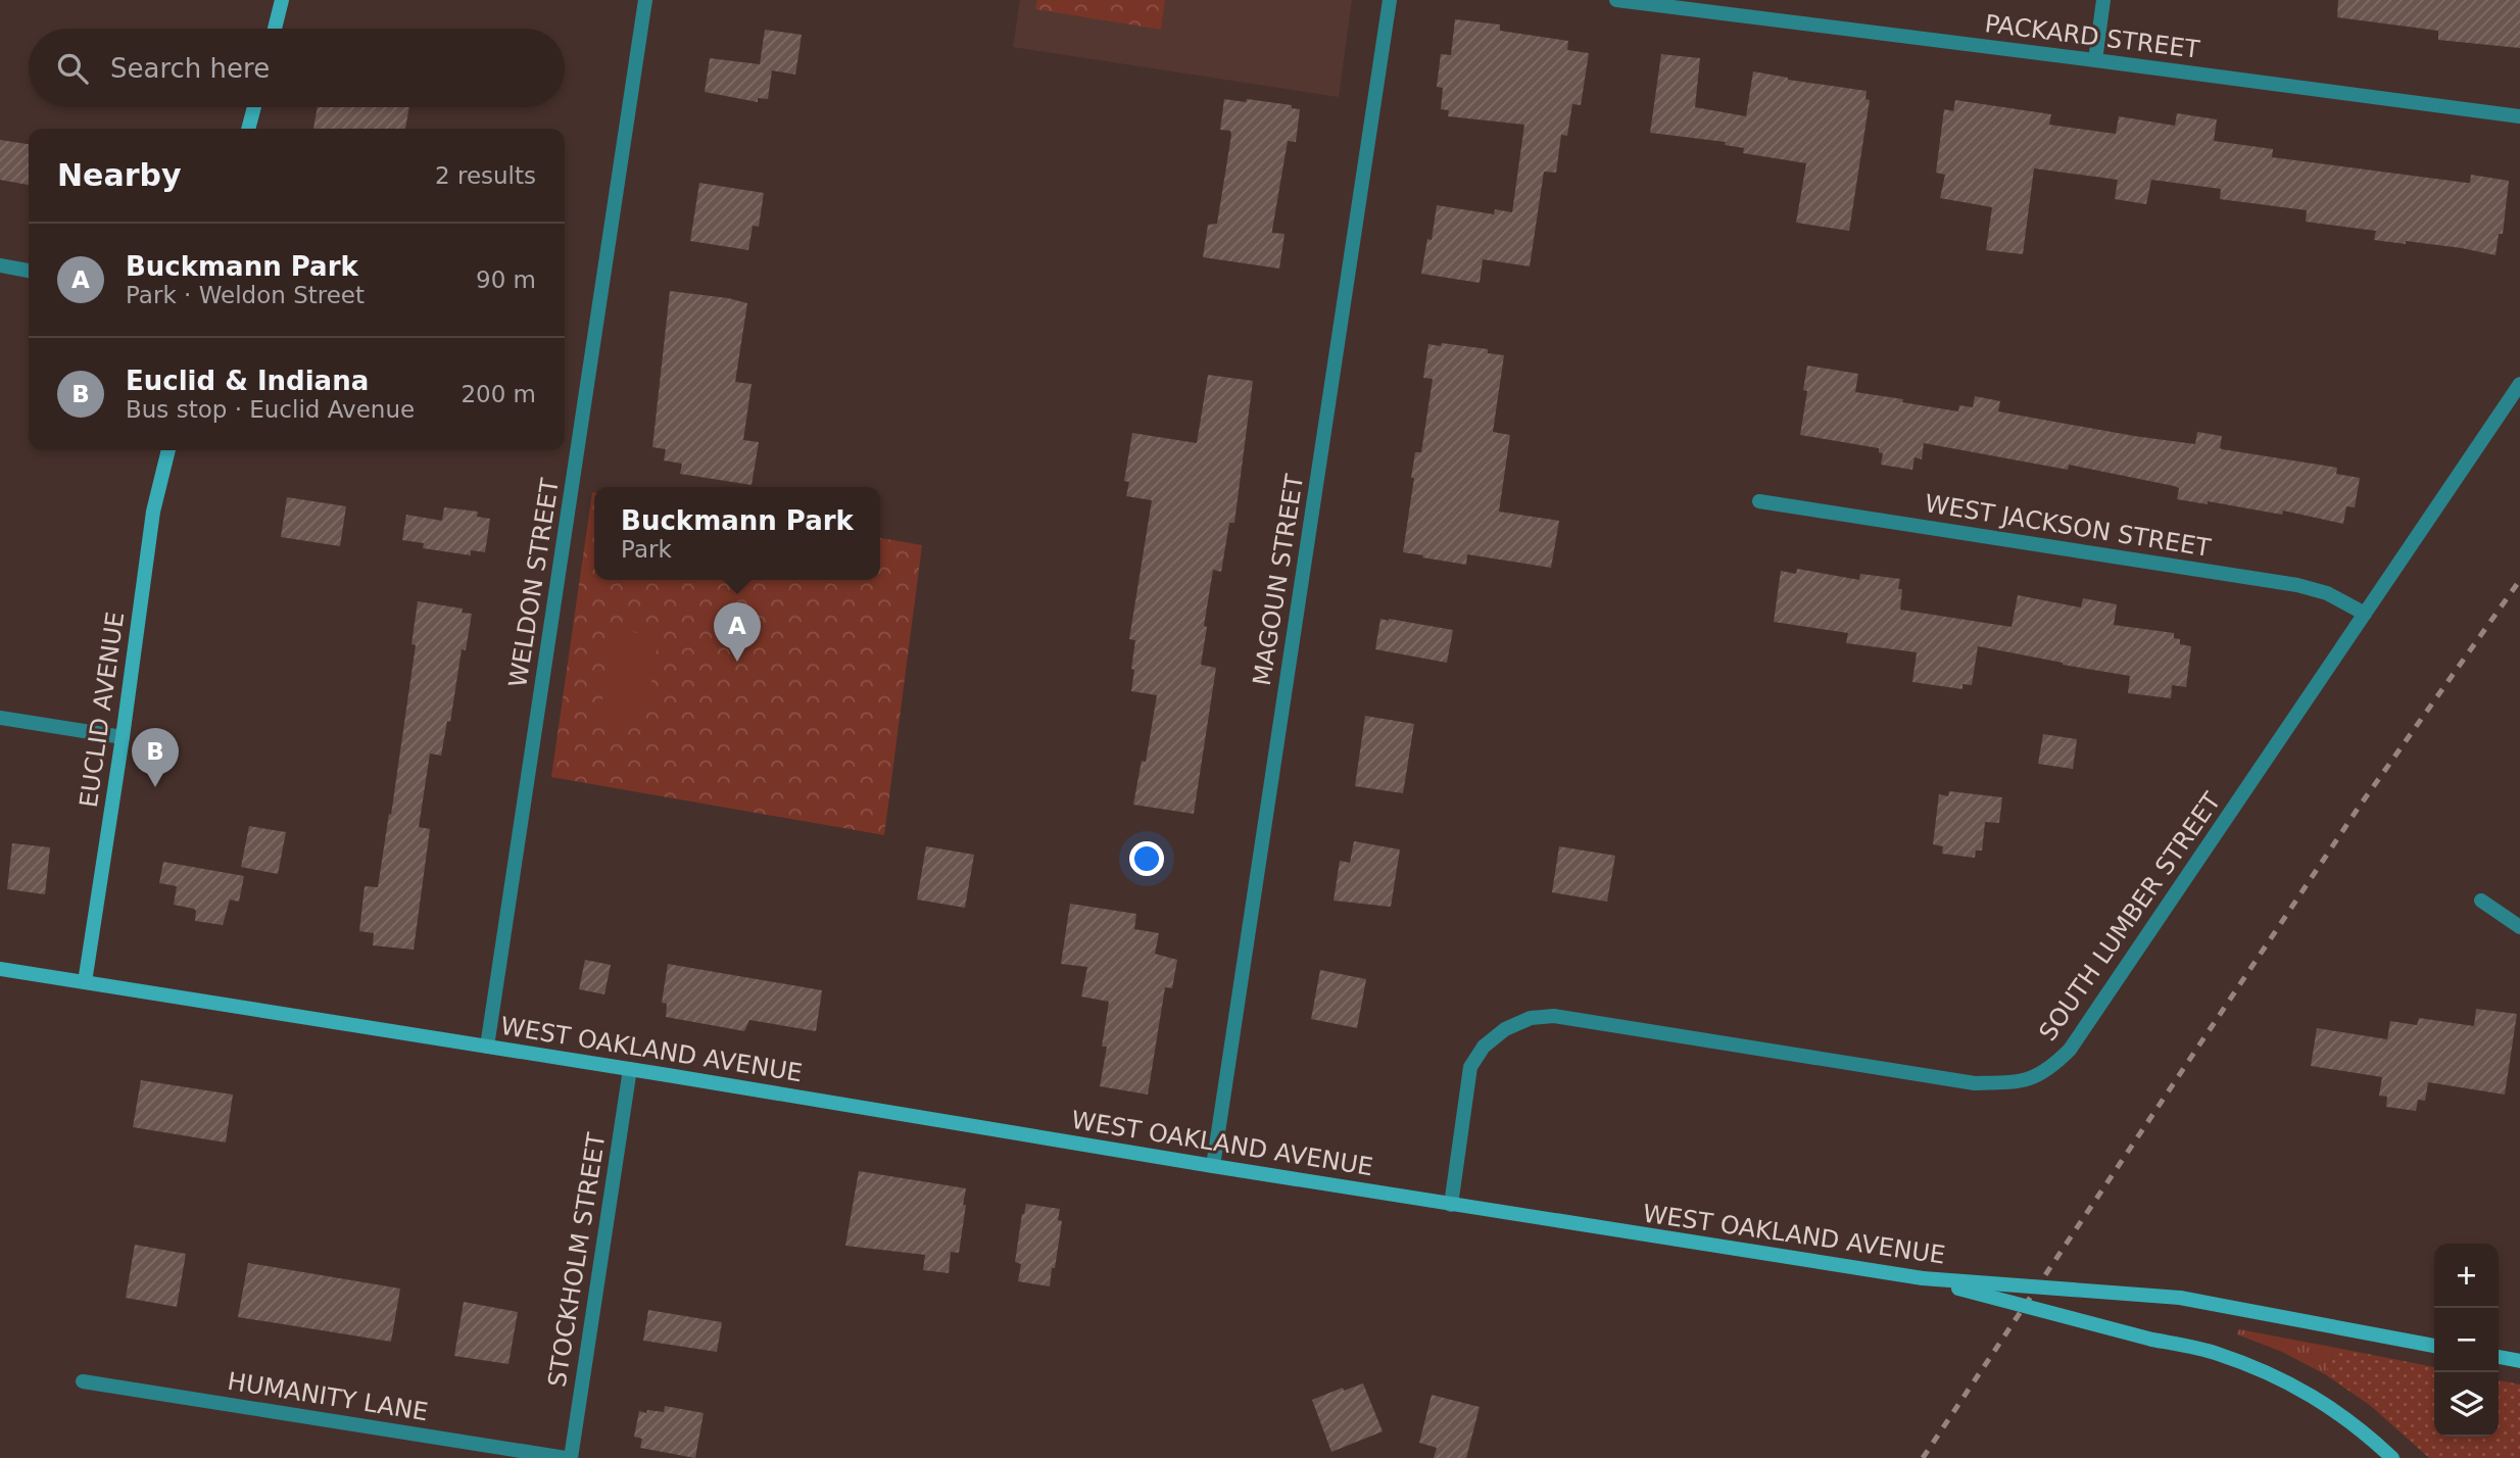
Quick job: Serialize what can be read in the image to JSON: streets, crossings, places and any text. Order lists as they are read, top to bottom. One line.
{"streets":{"main road":["EUCLID AVENUE","WEST OAKLAND AVENUE"],"street":["PACKARD STREET","WEST JACKSON STREET","MAGOUN STREET","WELDON STREET","SOUTH LUMBER STREET","STOCKHOLM STREET","HUMANITY LANE"]},"crossings":[["WEST JACKSON STREET","SOUTH LUMBER STREET"],["MAGOUN STREET","WEST OAKLAND AVENUE"],["WELDON STREET","WEST OAKLAND AVENUE"],["EUCLID AVENUE","WEST OAKLAND AVENUE"],["SOUTH LUMBER STREET","WEST OAKLAND AVENUE"],["WEST OAKLAND AVENUE","STOCKHOLM STREET"],["STOCKHOLM STREET","HUMANITY LANE"]],"page":{"search":"Search here","heading":["Nearby","2 results"],"list":[{"mark":"A","name":"Buckmann Park","note":"Park · Weldon Street","value":"90 m"},{"mark":"B","name":"Euclid & Indiana","note":"Bus stop · Euclid Avenue","value":"200 m"}],"popup":["Buckmann Park","Park"],"pins":["A","B"],"map_buttons":["+","−"]}}
